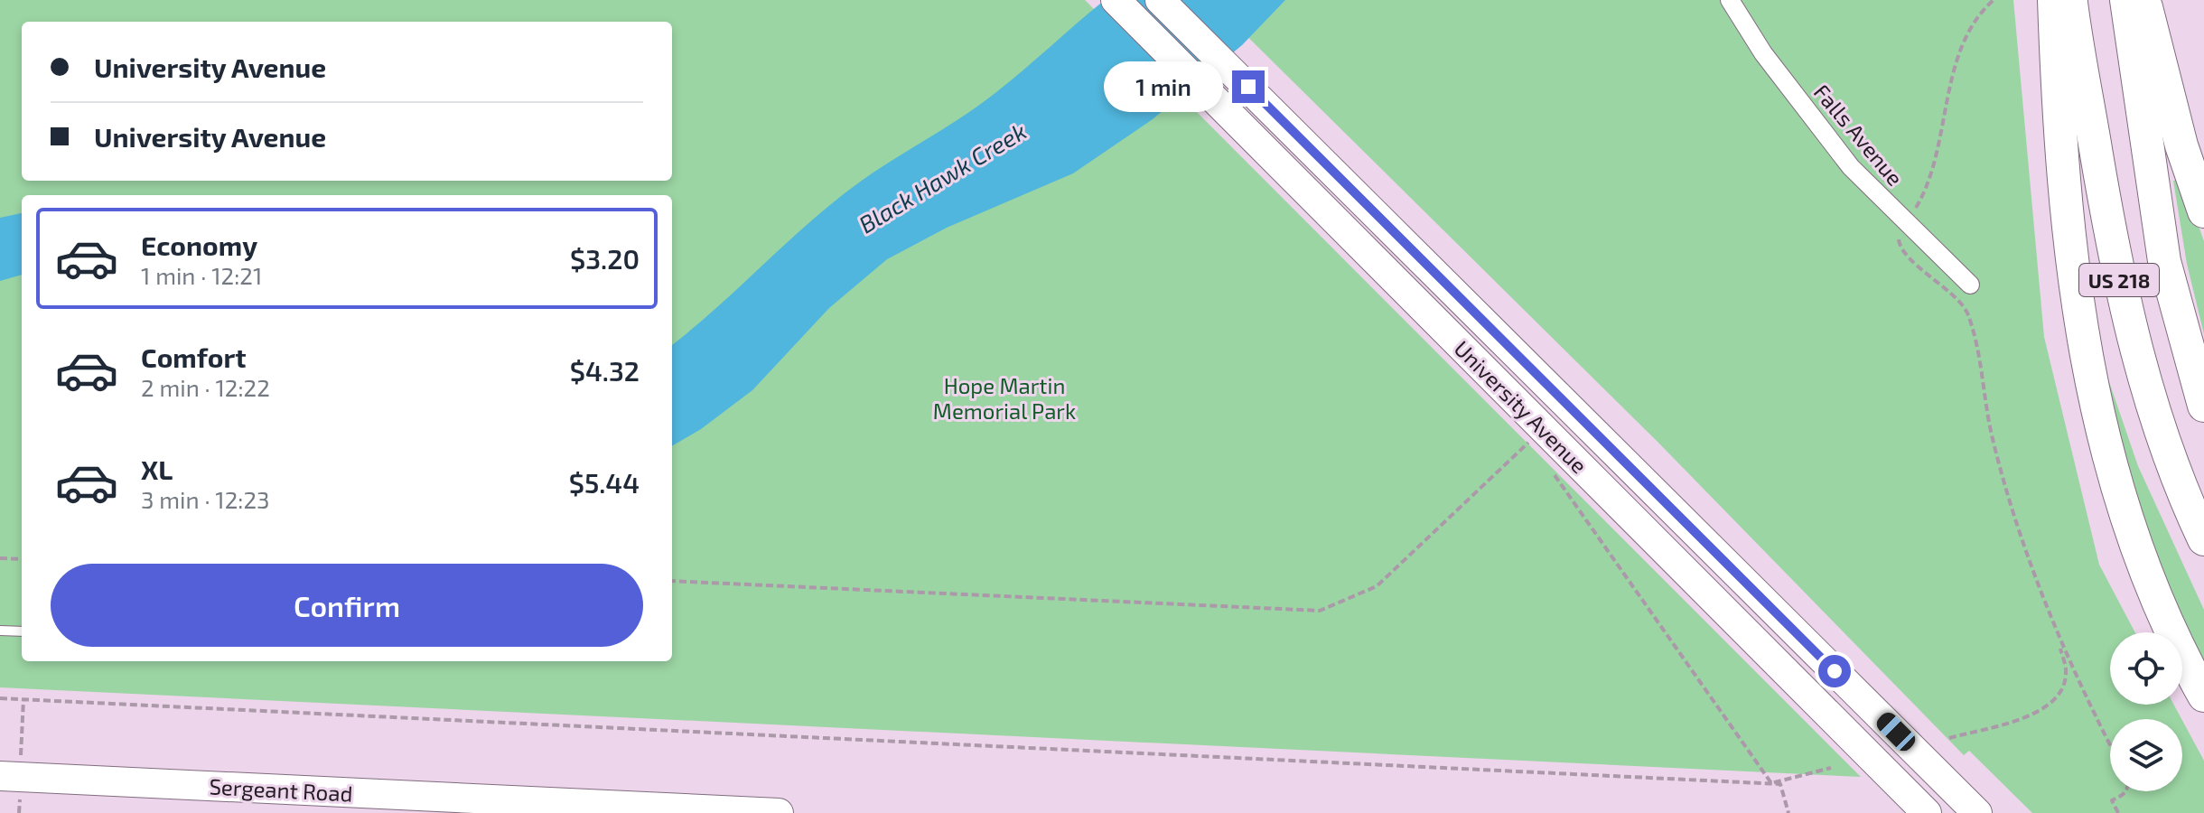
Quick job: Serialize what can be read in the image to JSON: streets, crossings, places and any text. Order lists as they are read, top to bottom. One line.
{"streets":{"highway":["US 218"],"main road":["University Avenue","Sergeant Road"],"street":["Falls Avenue"]},"water":["Black Hawk Creek"],"parks":["Hope Martin Memorial Park"],"page":{"banner":["University Avenue","University Avenue"],"bubble":"1 min","list":[{"name":"Economy","note":"1 min · 12:21","value":"$3.20"},{"name":"Comfort","note":"2 min · 12:22","value":"$4.32"},{"name":"XL","note":"3 min · 12:23","value":"$5.44"}],"buttons":"Confirm"}}
